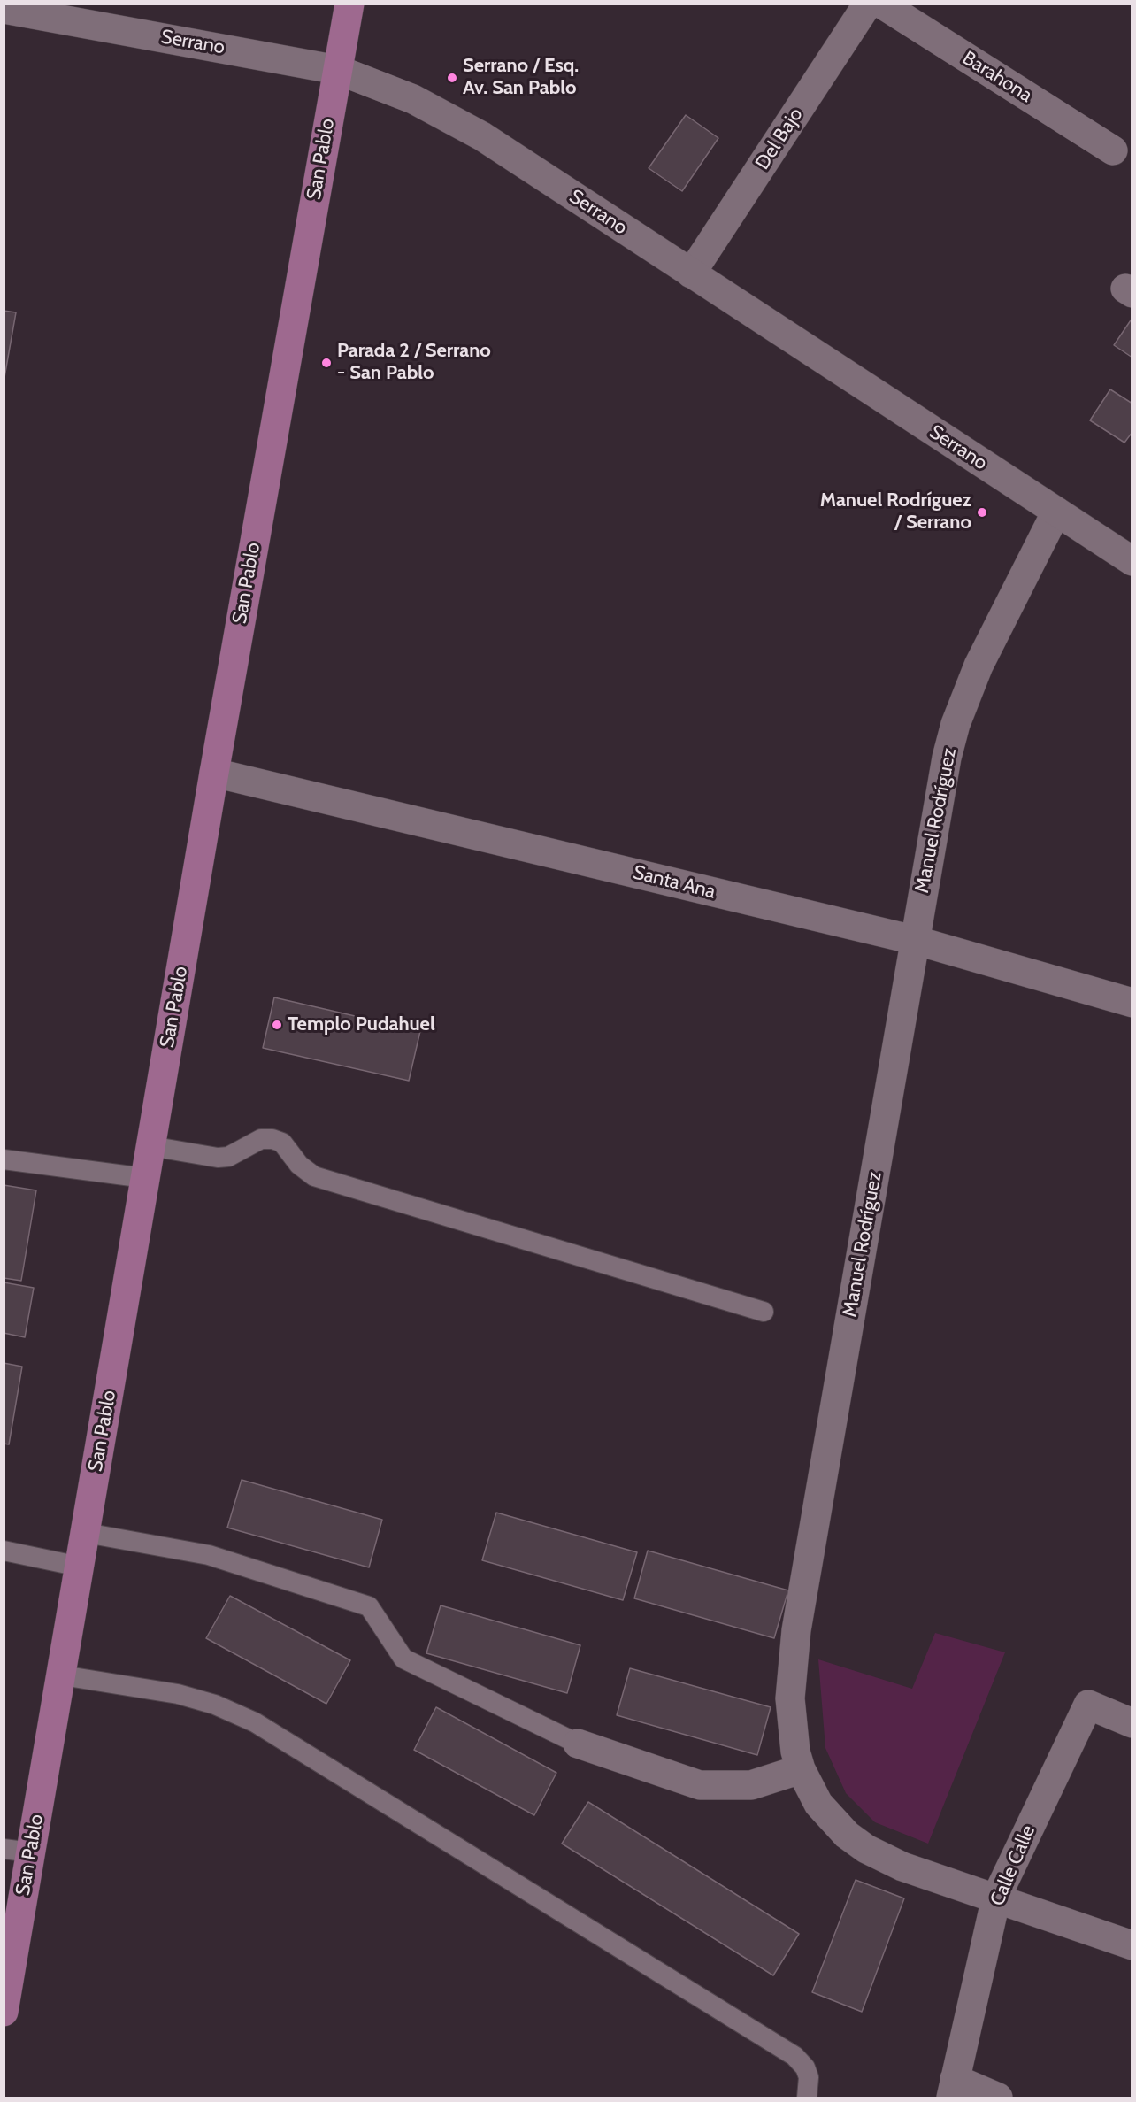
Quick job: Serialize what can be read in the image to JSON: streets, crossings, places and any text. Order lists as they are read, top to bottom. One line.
{"streets":{"main road":["San Pablo"],"street":["Serrano","Barahona","Del Bajo","Manuel Rodríguez","Santa Ana","Calle Calle"]},"crossings":[["Serrano","Del Bajo"],["Serrano","San Pablo"],["Serrano","Manuel Rodríguez"],["San Pablo","Santa Ana"],["Manuel Rodríguez","Santa Ana"],["Manuel Rodríguez","Calle Calle"]],"places":["Serrano / Esq. Av. San Pablo","Parada 2 / Serrano - San Pablo","Manuel Rodríguez / Serrano","Templo Pudahuel"]}
